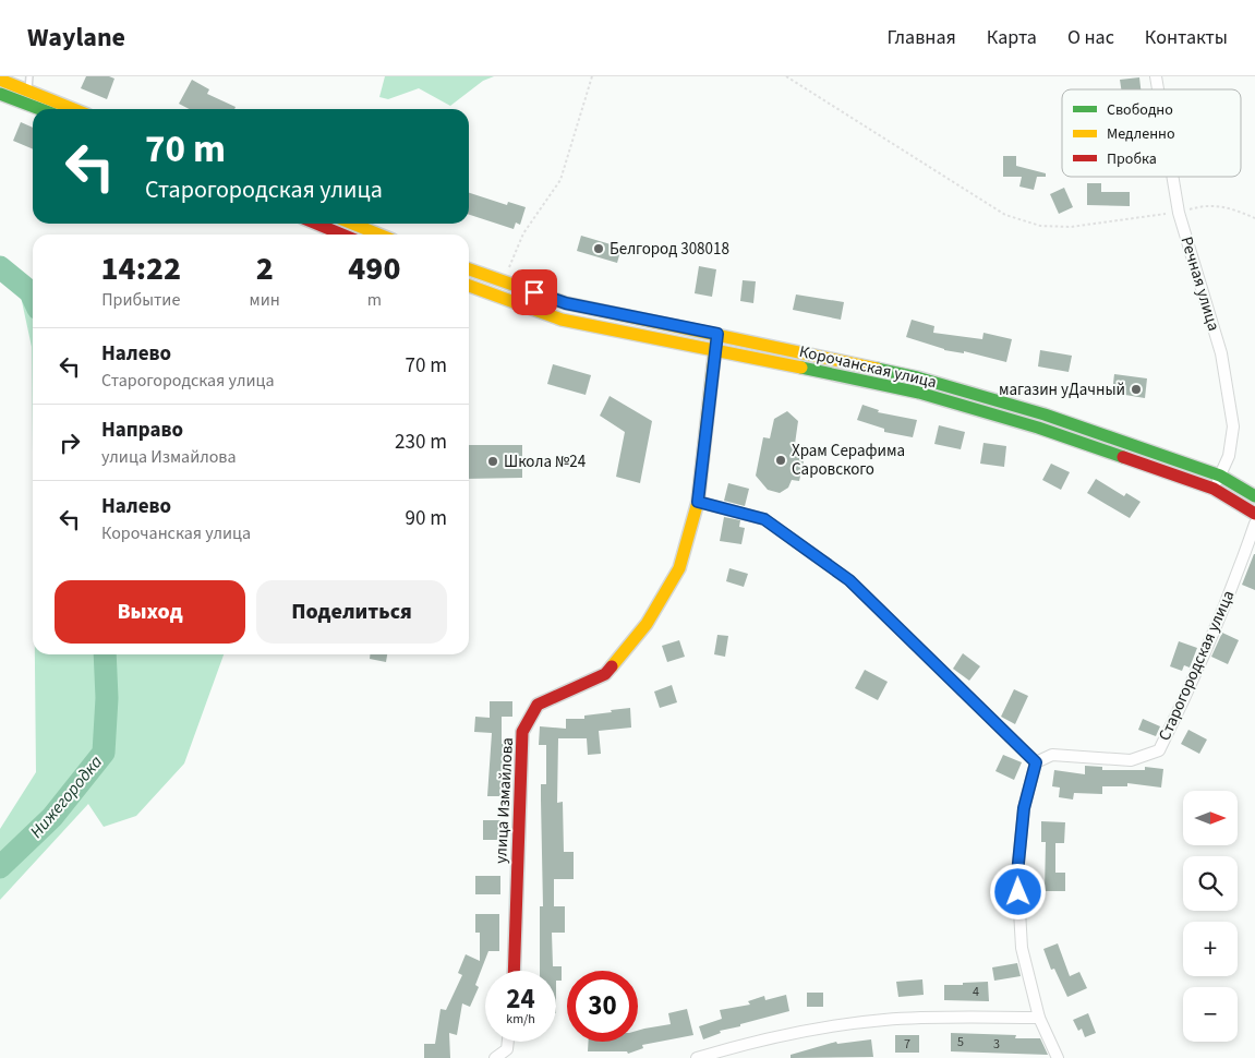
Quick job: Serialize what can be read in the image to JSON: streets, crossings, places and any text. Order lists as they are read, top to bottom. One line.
{"streets":{"main road":["Корочанская улица","улица Измайлова"],"street":["Речная улица","Старогородская улица"]},"crossings":[["Речная улица","Корочанская улица"],["Корочанская улица","улица Измайлова"]],"water":["Нижегородка"],"places":["Белгород 308018","магазин уДачный","Храм Серафима Саровского","Школа №24"],"house_numbers":["4","5","7","3"],"legend":["Свободно","Медленно","Пробка"],"north":"right","page":{"header":"Waylane","nav":["Главная","Карта","О нас","Контакты"],"turn":["70 m","Старогородская улица"],"eta":["14:22","Прибытие","2","мин","490","m"],"list":[{"name":"Налево","note":"Старогородская улица","value":"70 m"},{"name":"Направо","note":"улица Измайлова","value":"230 m"},{"name":"Налево","note":"Корочанская улица","value":"90 m"}],"buttons":["Выход","Поделиться"],"map_buttons":["+","−"],"speed":"24 km/h","limit":"30"}}
